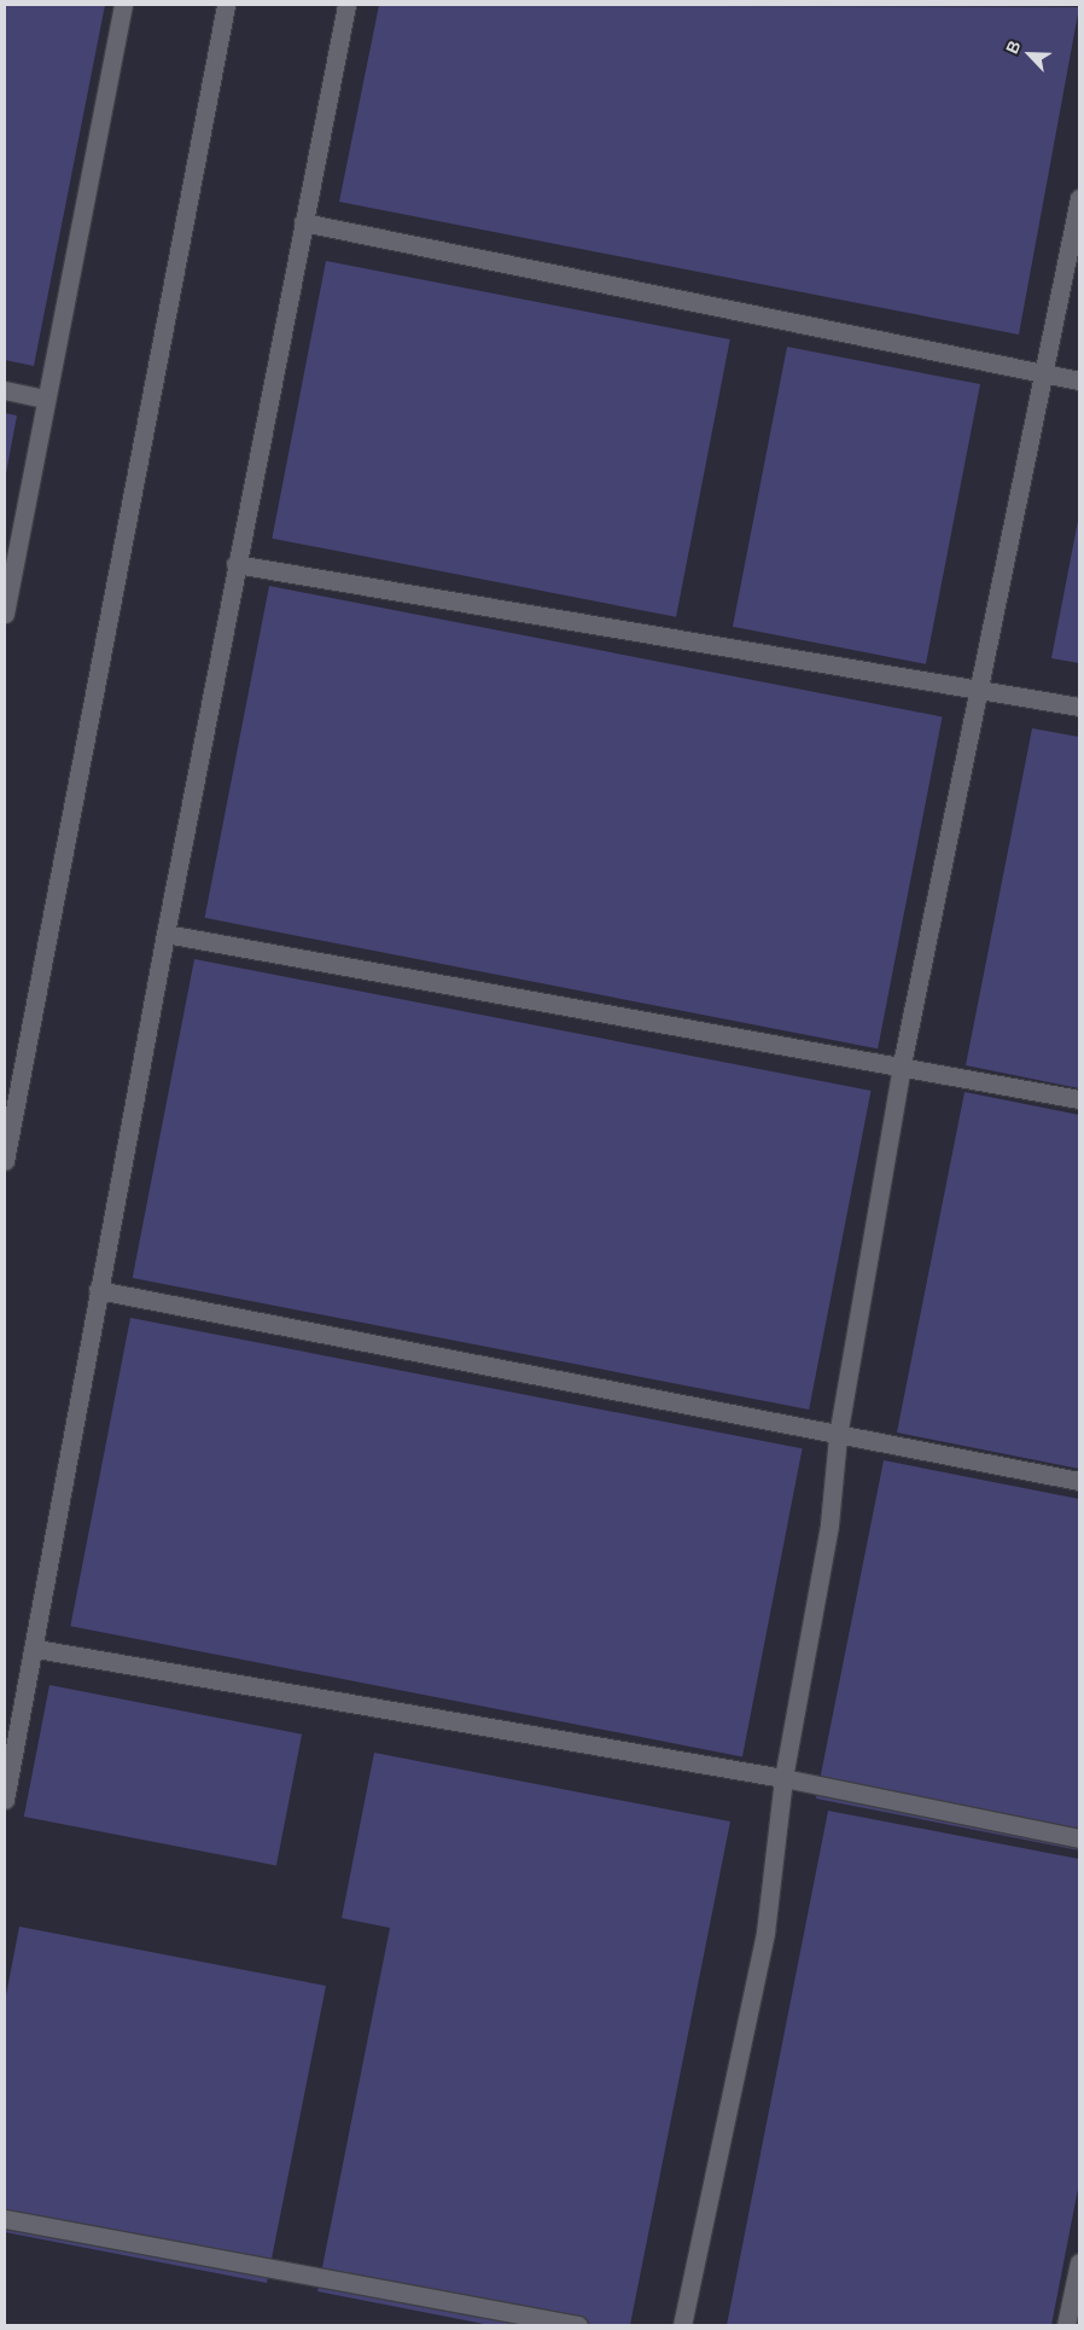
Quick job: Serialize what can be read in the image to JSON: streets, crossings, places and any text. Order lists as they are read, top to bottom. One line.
{"north":"top left"}
